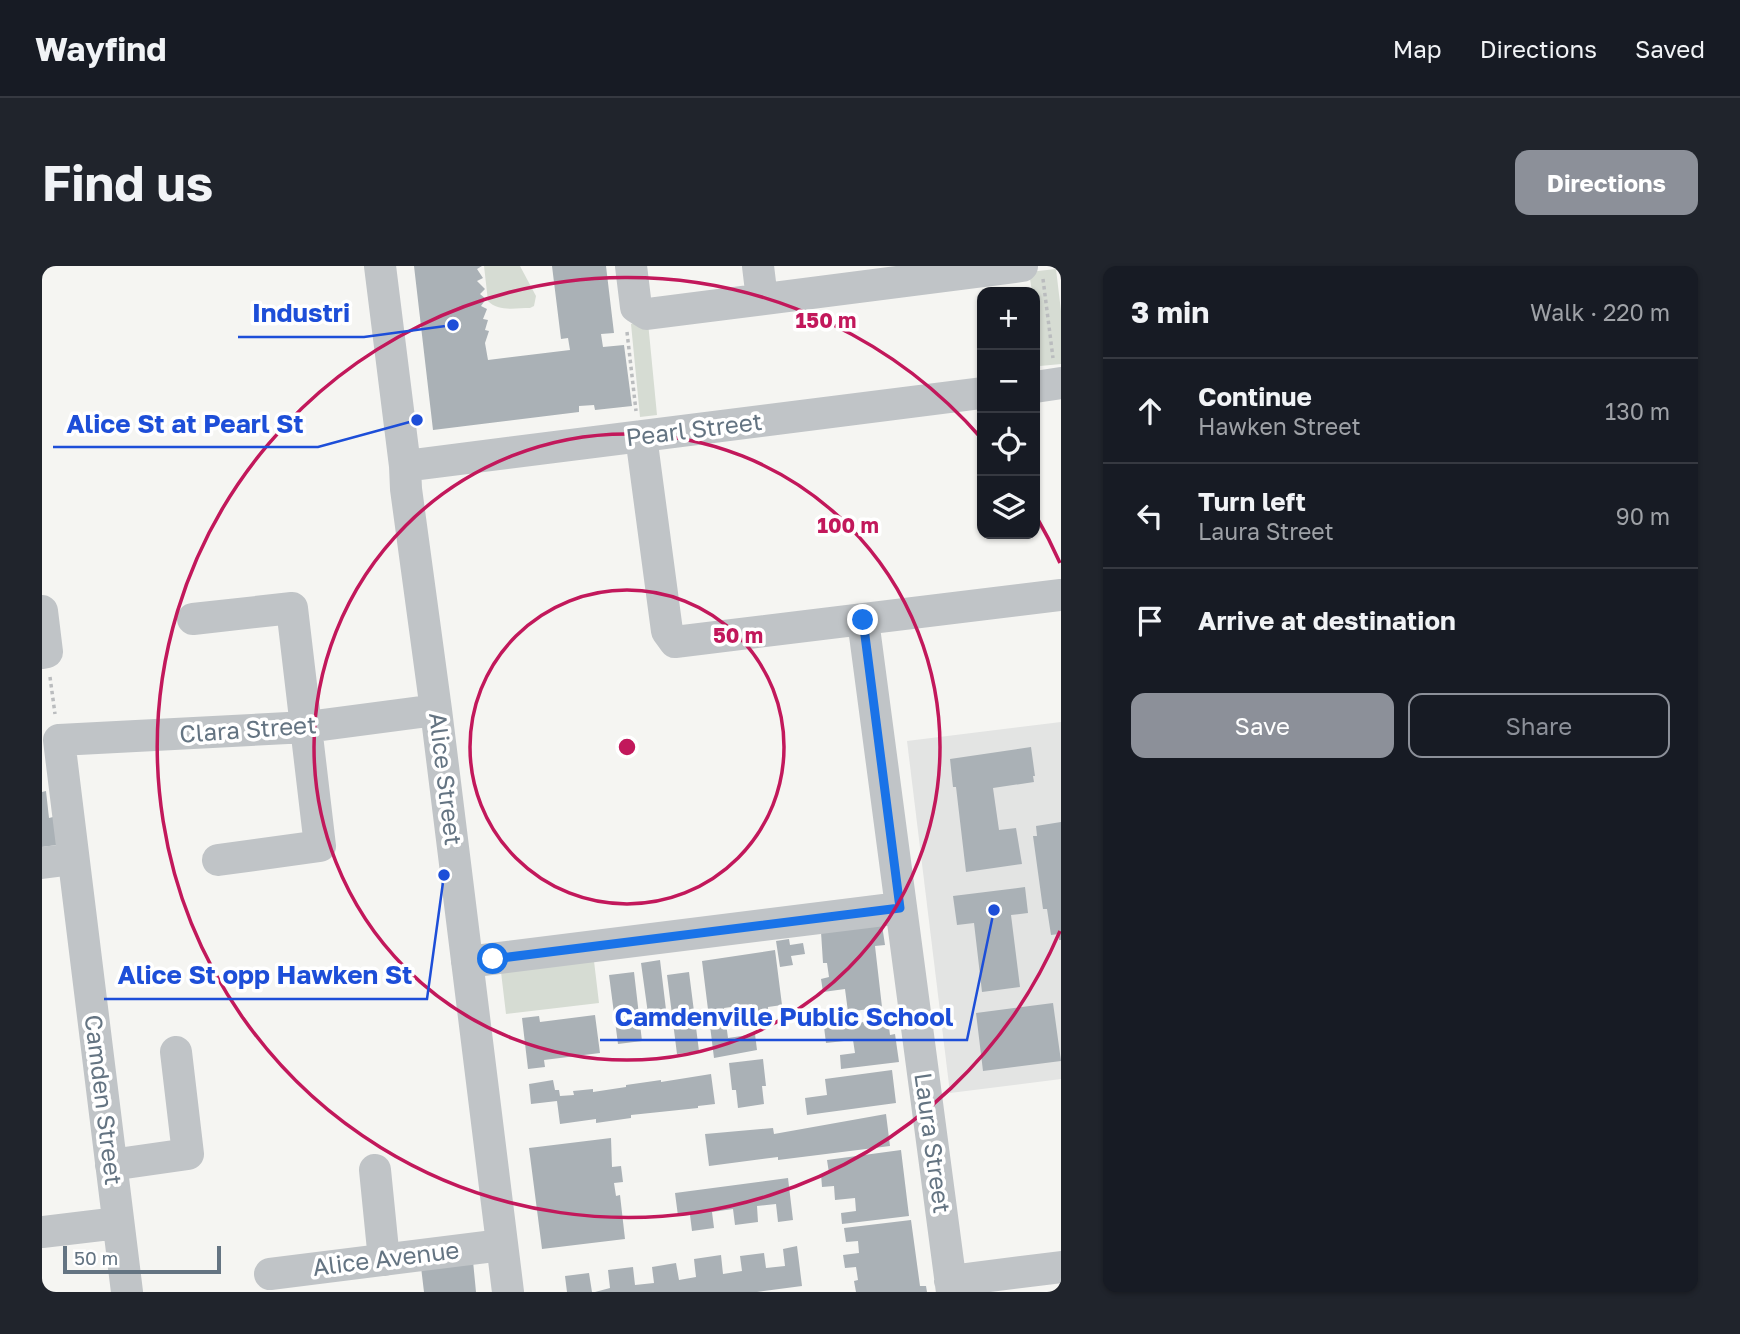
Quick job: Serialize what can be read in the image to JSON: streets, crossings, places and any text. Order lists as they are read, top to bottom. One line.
{"streets":{"street":["Pearl Street","Clara Street","Alice Street","Camden Street","Laura Street","Alice Avenue"]},"crossings":[["Pearl Street","Alice Street"],["Clara Street","Alice Street"],["Clara Street","Camden Street"],["Alice Street","Alice Avenue"]],"places":["Industri","Alice St at Pearl St","Alice St opp Hawken St","Camdenville Public School"],"scale_bar":"50 m","page":{"header":"Wayfind","nav":["Map","Directions","Saved"],"buttons":["Directions",["Save","Share"]],"title":"Find us","heading":["3 min","Walk · 220 m"],"map_buttons":["+","−"],"list":[["Continue","Hawken Street","130 m"],["Turn left","Laura Street","90 m"],"Arrive at destination"],"scale":"50 m"},"rings":["150 m","100 m","50 m"]}
